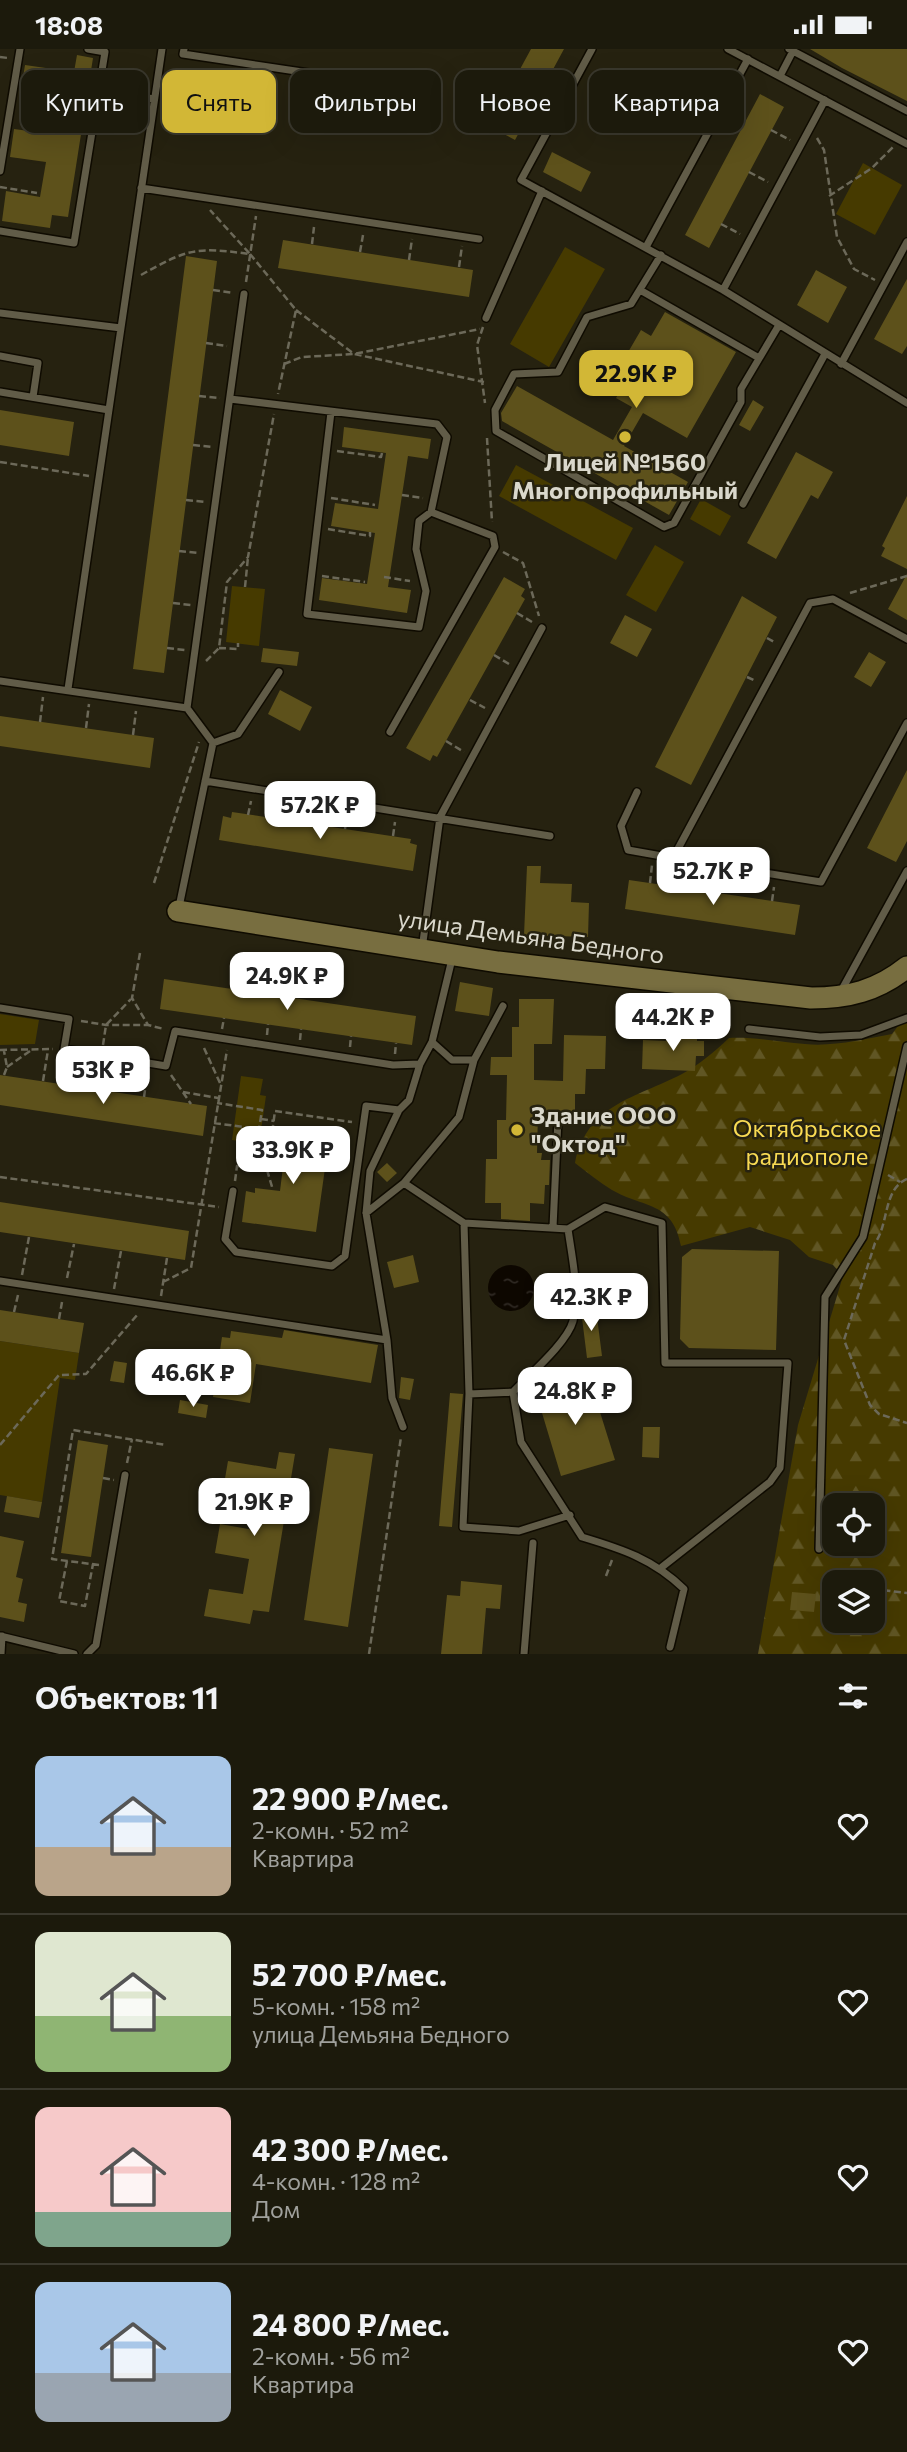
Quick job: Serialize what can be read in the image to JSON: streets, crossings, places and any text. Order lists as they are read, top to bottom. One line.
{"streets":{"street":["улица Демьяна Бедного"]},"parks":["Октябрьское радиополе"],"places":["Лицей №1560 Многопрофильный","Здание ООО \"Октод\""],"page":{"status":"18:08","chip":["Купить","Снять","Фильтры","Новое","Квартира"],"price":["22.9K ₽","57.2K ₽","52.7K ₽","24.9K ₽","44.2K ₽","53K ₽","33.9K ₽","42.3K ₽","46.6K ₽","24.8K ₽","21.9K ₽"],"heading":"Объектов: 11","list":[{"name":"22 900 ₽/мес.","note":"2-комн. · 52 m² · Квартира"},{"name":"52 700 ₽/мес.","note":"5-комн. · 158 m² · улица Демьяна Бедного"},{"name":"42 300 ₽/мес.","note":"4-комн. · 128 m² · Дом"},{"name":"24 800 ₽/мес.","note":"2-комн. · 56 m² · Квартира"}]}}
